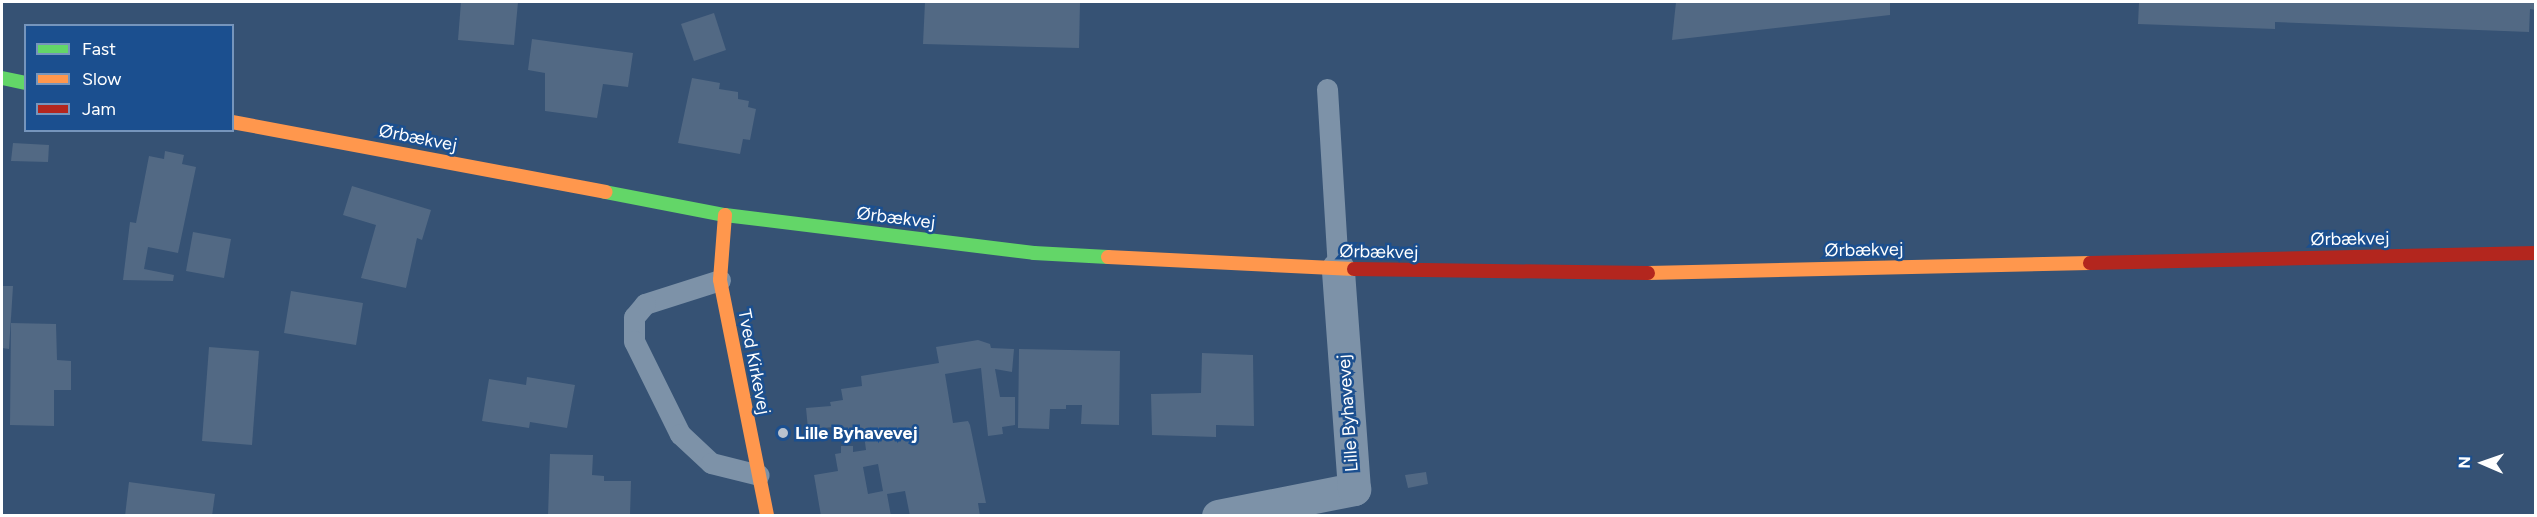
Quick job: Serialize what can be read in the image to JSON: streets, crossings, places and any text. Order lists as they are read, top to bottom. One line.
{"streets":{"street":["Ørbækvej","Tved Kirkevej","Lille Byhavevej"]},"crossings":[["Ørbækvej","Tved Kirkevej"],["Ørbækvej","Lille Byhavevej"]],"places":["Lille Byhavevej"],"legend":["Fast","Slow","Jam"],"north":"left"}
